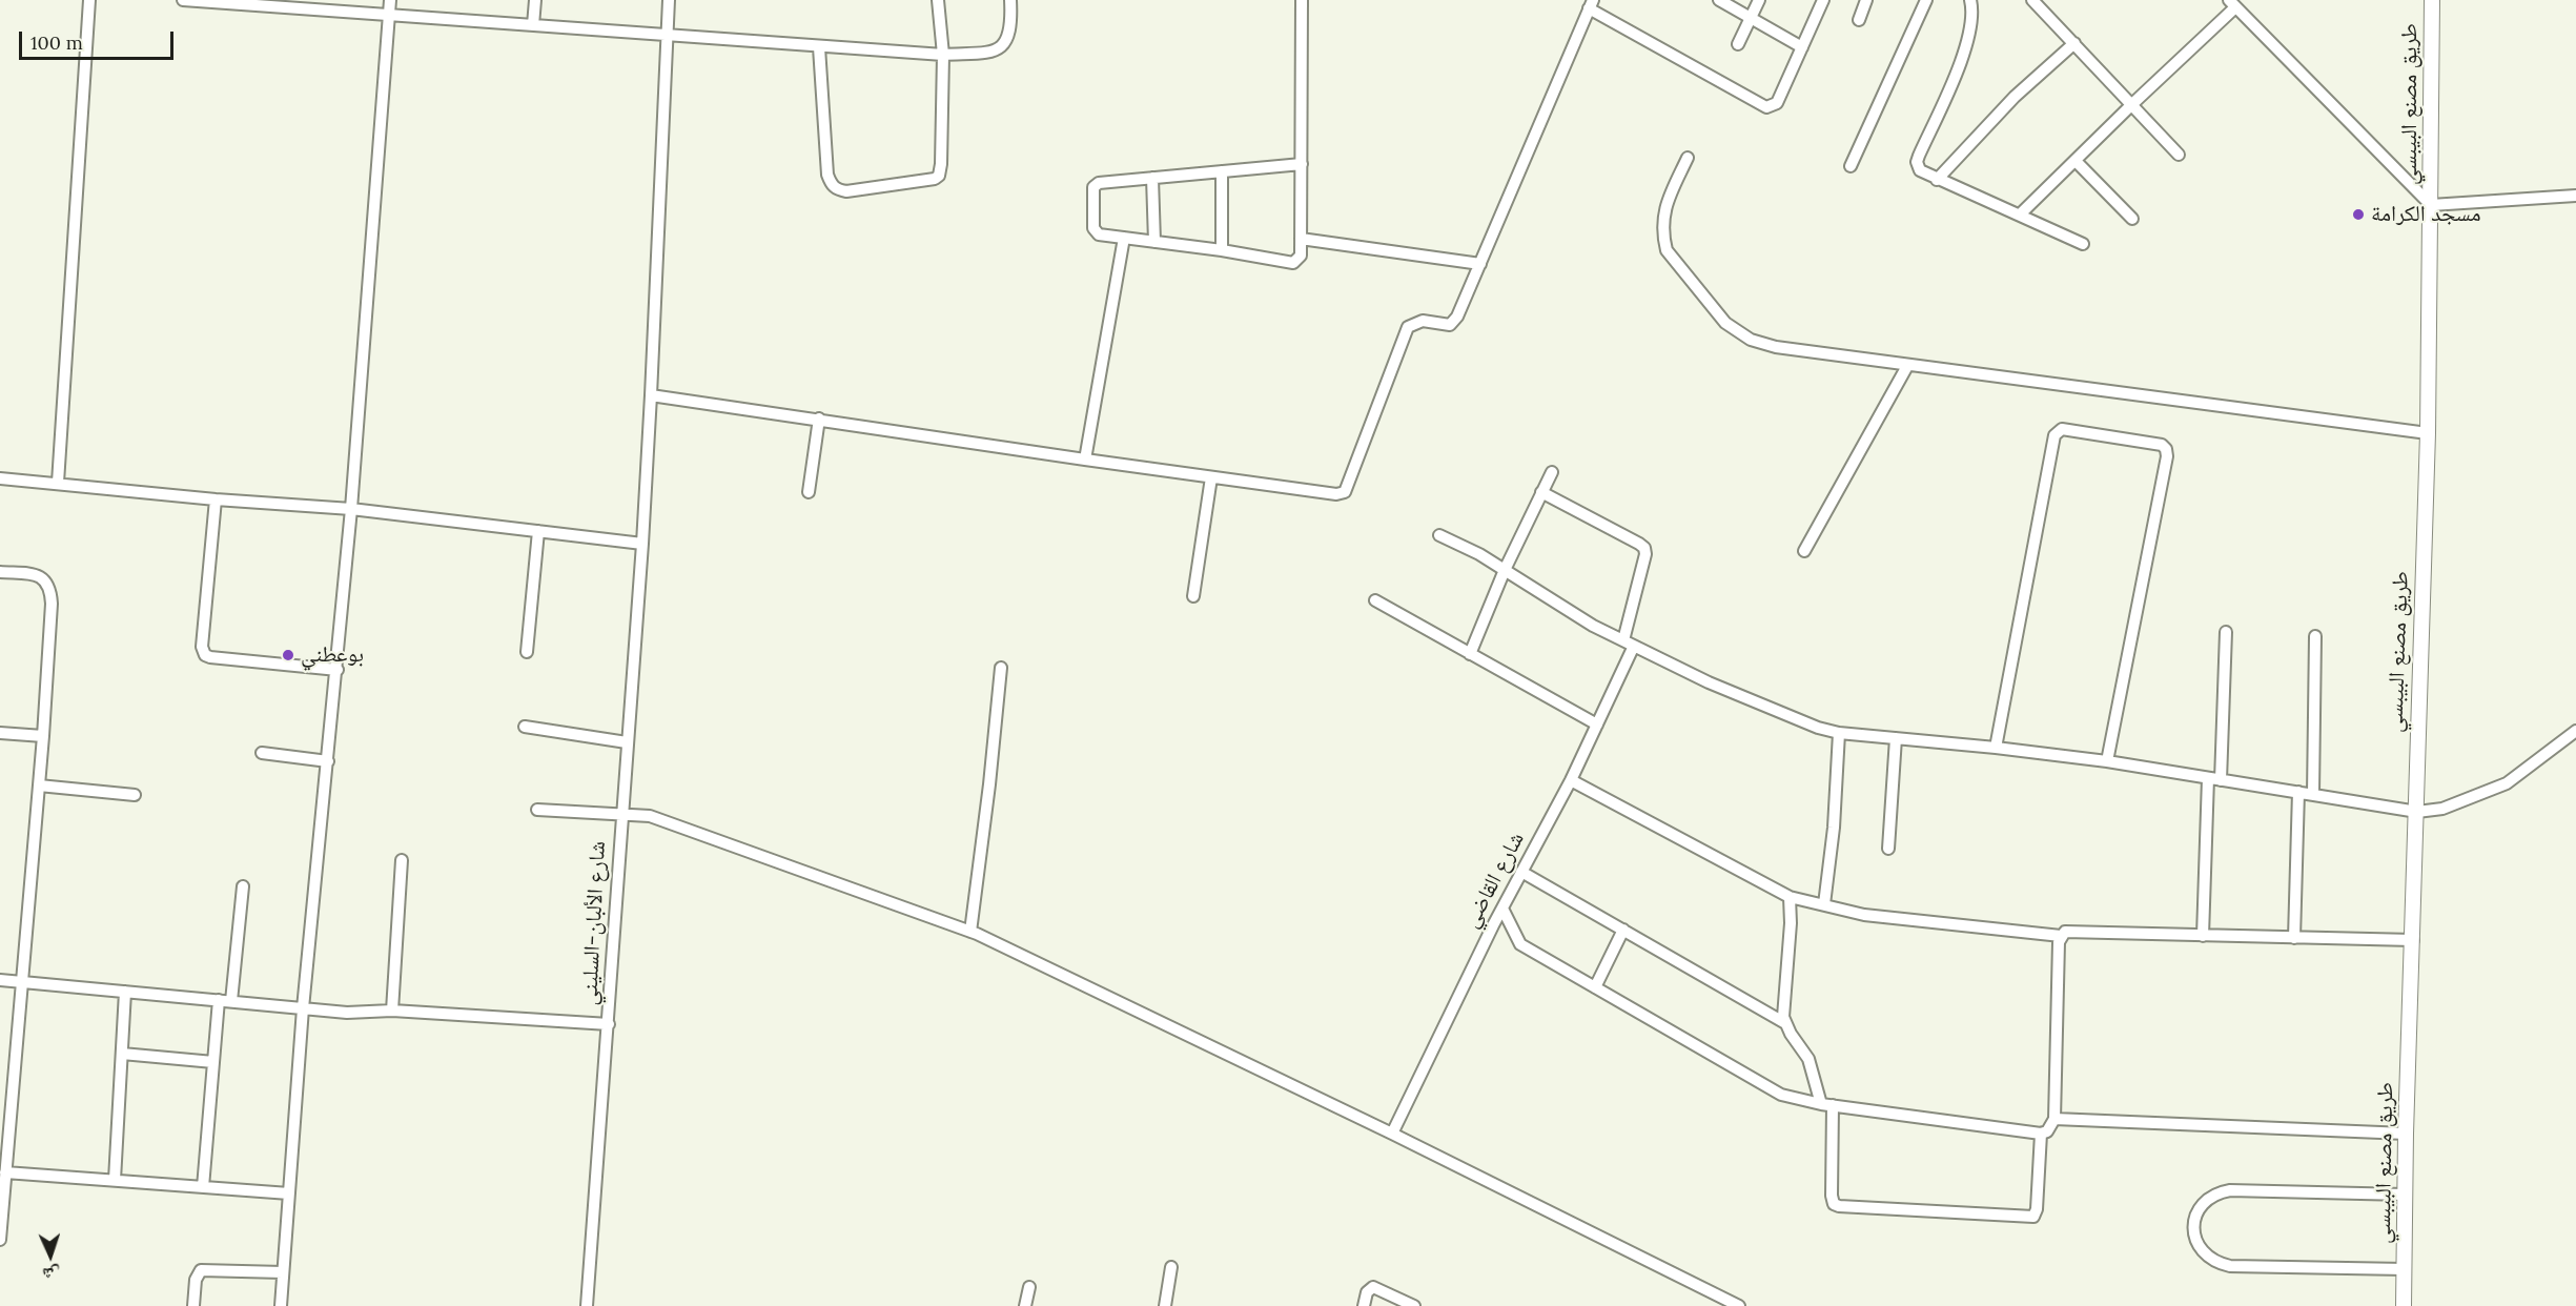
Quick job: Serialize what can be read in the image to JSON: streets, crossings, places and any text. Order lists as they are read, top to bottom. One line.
{"streets":{"main road":["طريق مصنع البيبسي"],"street":["شارع القاضي","شارع الألبان-السليني"]},"places":["مسجد الكرامة","بوعطني"],"scale_bar":"100 m","north":"bottom"}
